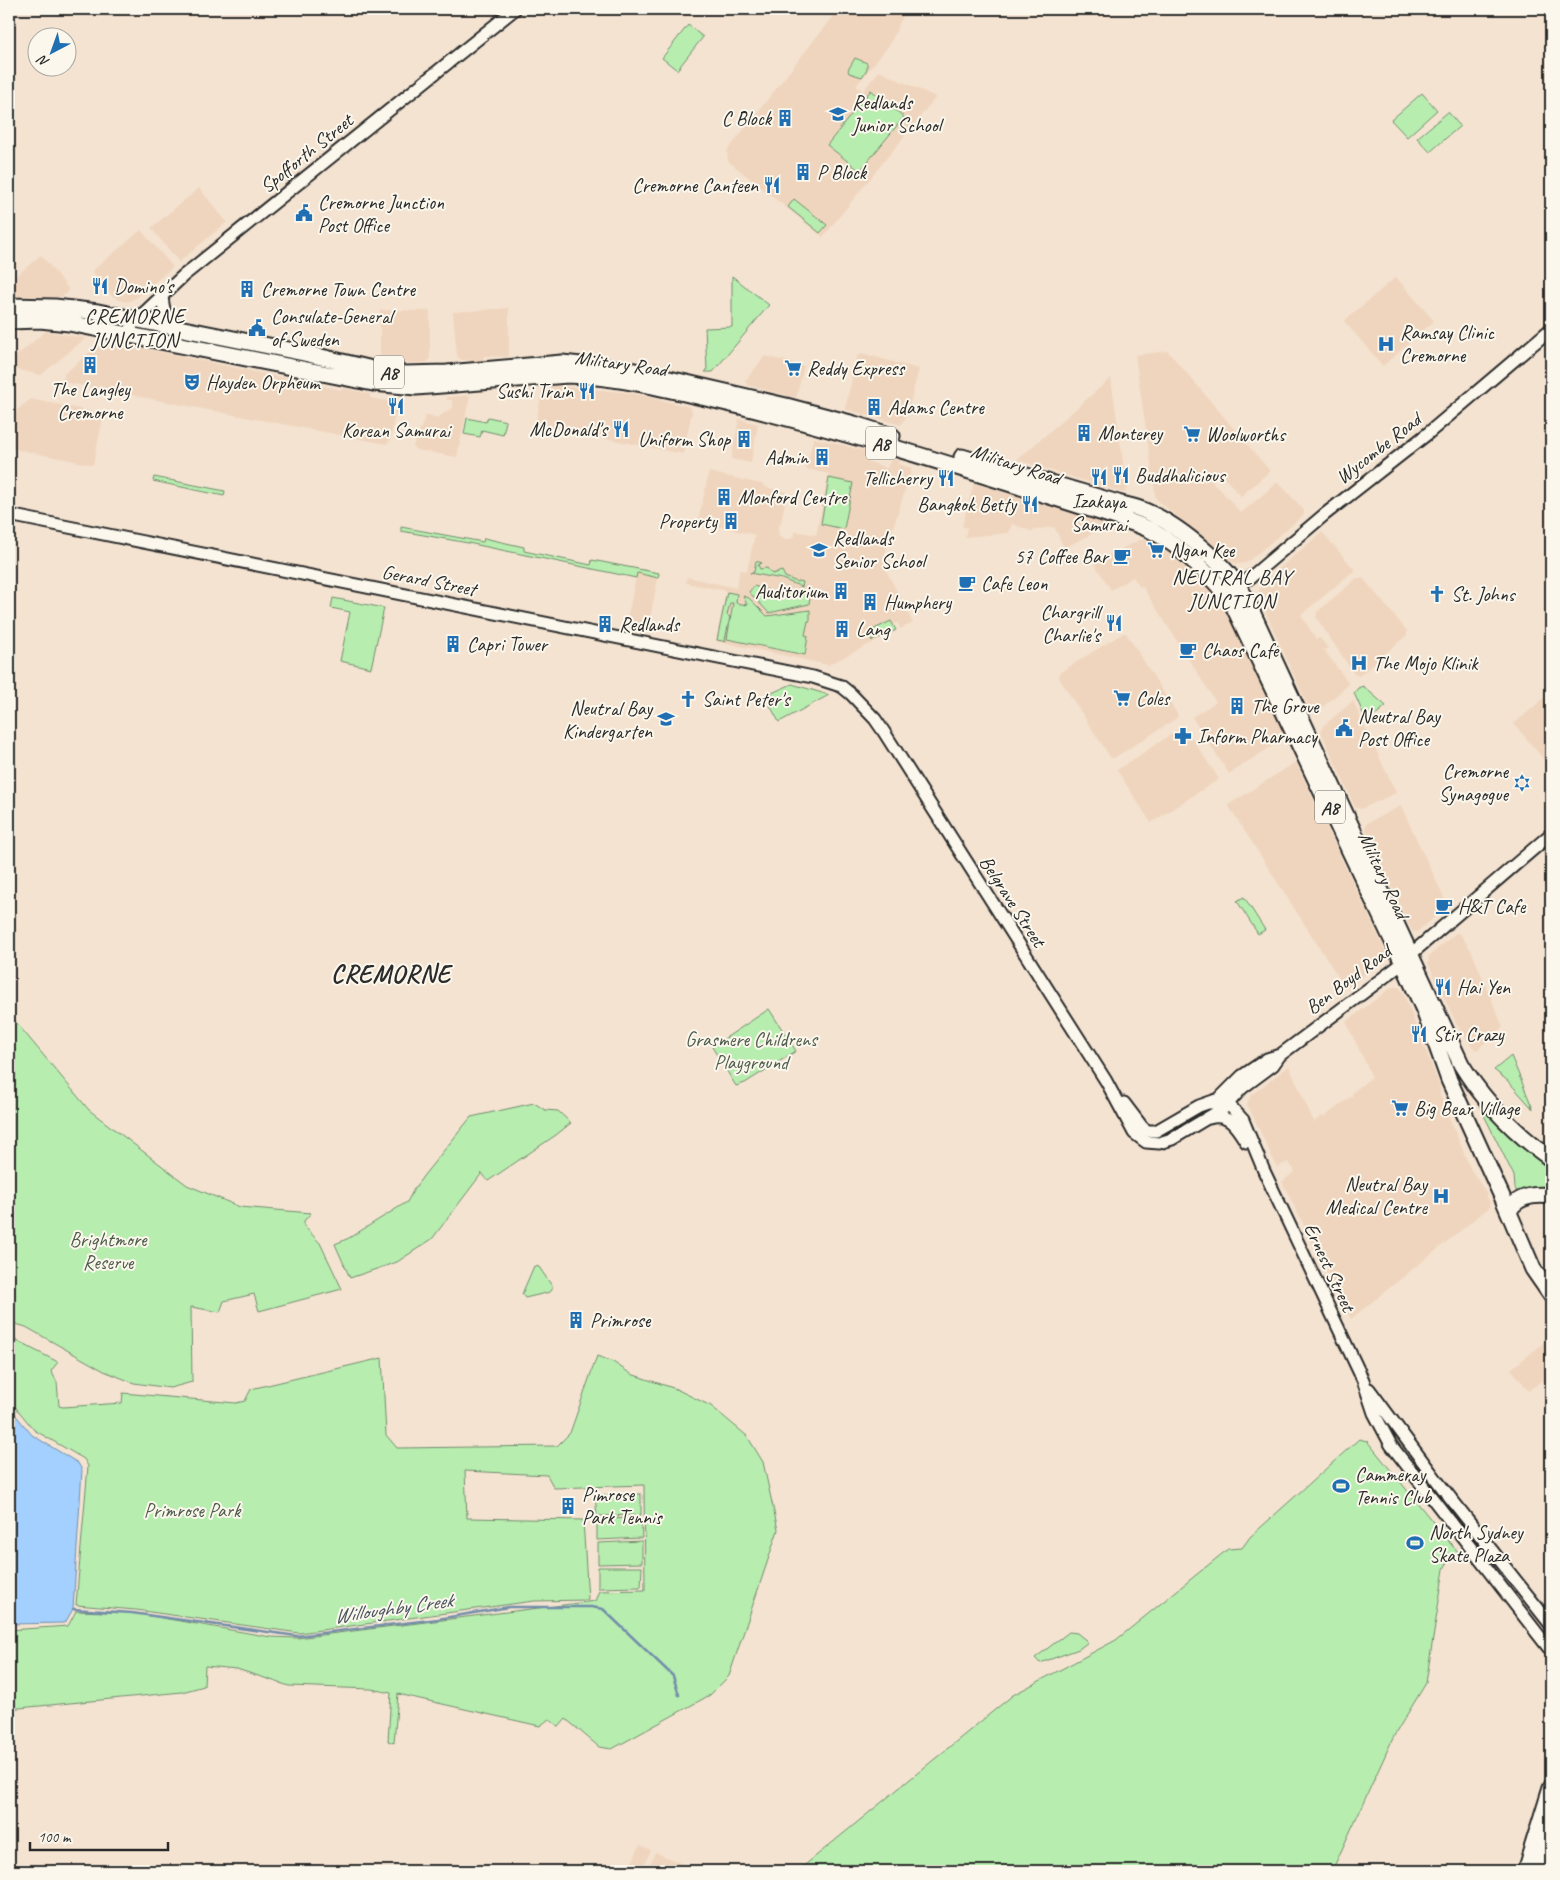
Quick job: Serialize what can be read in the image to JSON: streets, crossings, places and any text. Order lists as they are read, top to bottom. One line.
{"streets":{"highway":["Military Road","A8"],"main road":["Spofforth Street","Wycombe Road","Gerard Street","Belgrave Street","Ben Boyd Road","Ernest Street"]},"crossings":[["Spofforth Street","Military Road"],["Military Road","Wycombe Road"],["Military Road","Ben Boyd Road"],["Gerard Street","Belgrave Street"],["Belgrave Street","Ben Boyd Road"],["Ben Boyd Road","Ernest Street"]],"districts":["CREMORNE JUNCTION","NEUTRAL BAY JUNCTION","CREMORNE"],"water":["Willoughby Creek"],"parks":["Grasmere Childrens Playground","Brightmore Reserve","Primrose Park"],"places":{"school or university":["Redlands Junior School","Redlands Senior School","Neutral Bay Kindergarten"],"building":["C Block","P Block","Cremorne Town Centre","The Langley Cremorne","Adams Centre","Monterey","Uniform Shop","Admin","Monford Centre","Property","Auditorium","Humphery","Redlands","Lang","Capri Tower","The Grove","Primrose","Pimrose Park Tennis"],"restaurant":["Cremorne Canteen","Domino's","Sushi Train","Korean Samurai","McDonald's","Buddhalicious","Izakaya Samurai","Tellicherry","Bangkok Betty","Chargrill Charlie's","Hai Yen","Stir Crazy"],"public building":["Cremorne Junction Post Office","Consulate-General of Sweden","Neutral Bay Post Office"],"hospital":["Ramsay Clinic Cremorne","The Mojo Klinik","Neutral Bay Medical Centre"],"supermarket":["Reddy Express","Woolworths","Ngan Kee","Coles","Big Bear Village"],"theatre":["Hayden Orpheum"],"cafe":["57 Coffee Bar","Cafe Leon","Chaos Cafe","H&T Cafe"],"church":["St. Johns","Saint Peter's"],"pharmacy":["Inform Pharmacy"],"synagogue":["Cremorne Synagogue"],"sports":["Cammeray Tennis Club","North Sydney Skate Plaza"]},"scale_bar":"100 m","north":"bottom left"}
